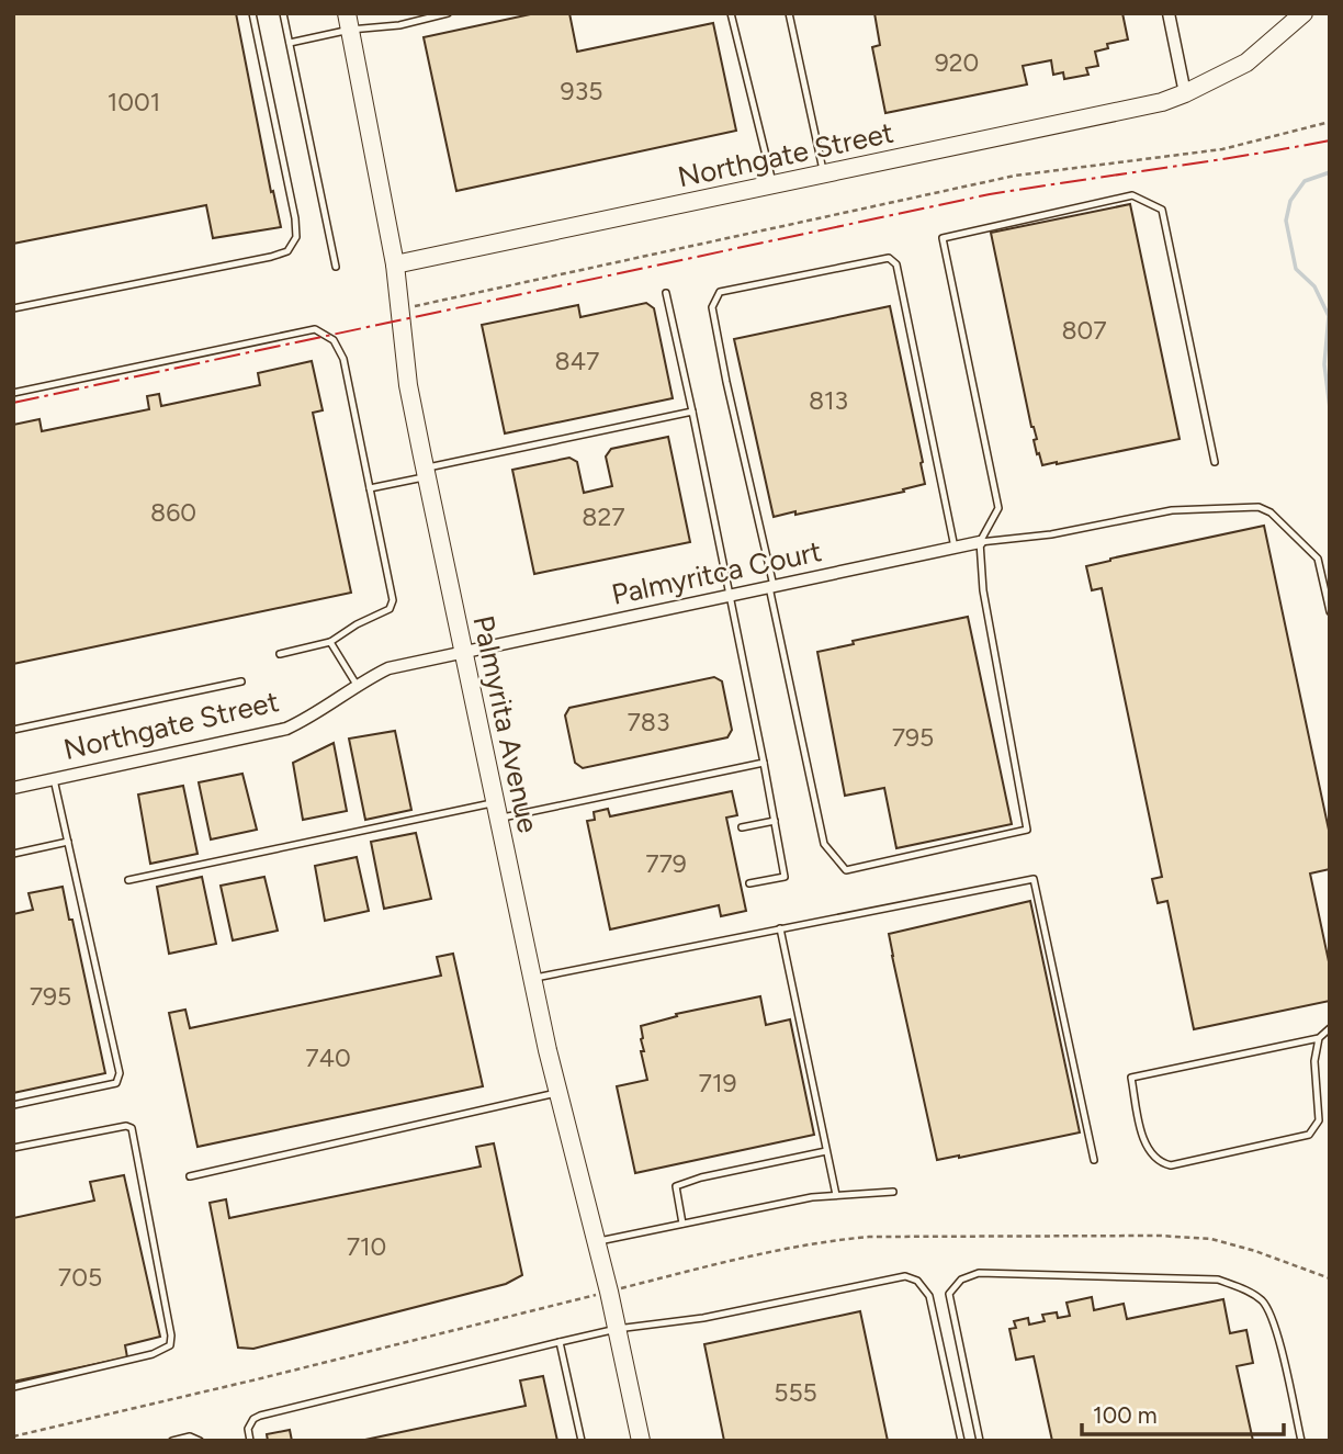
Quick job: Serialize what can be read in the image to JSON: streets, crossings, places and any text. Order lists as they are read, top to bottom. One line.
{"streets":{"street":["Northgate Street","Palmyritca Court","Palmyrita Avenue"]},"crossings":[["Northgate Street","Palmyritca Court"],["Northgate Street","Palmyrita Avenue"],["Palmyritca Court","Palmyrita Avenue"]],"house_numbers":["920","935","1001","807","847","813","860","827","783","795","779","795","740","719","710","705","555"],"scale_bar":"100 m"}
